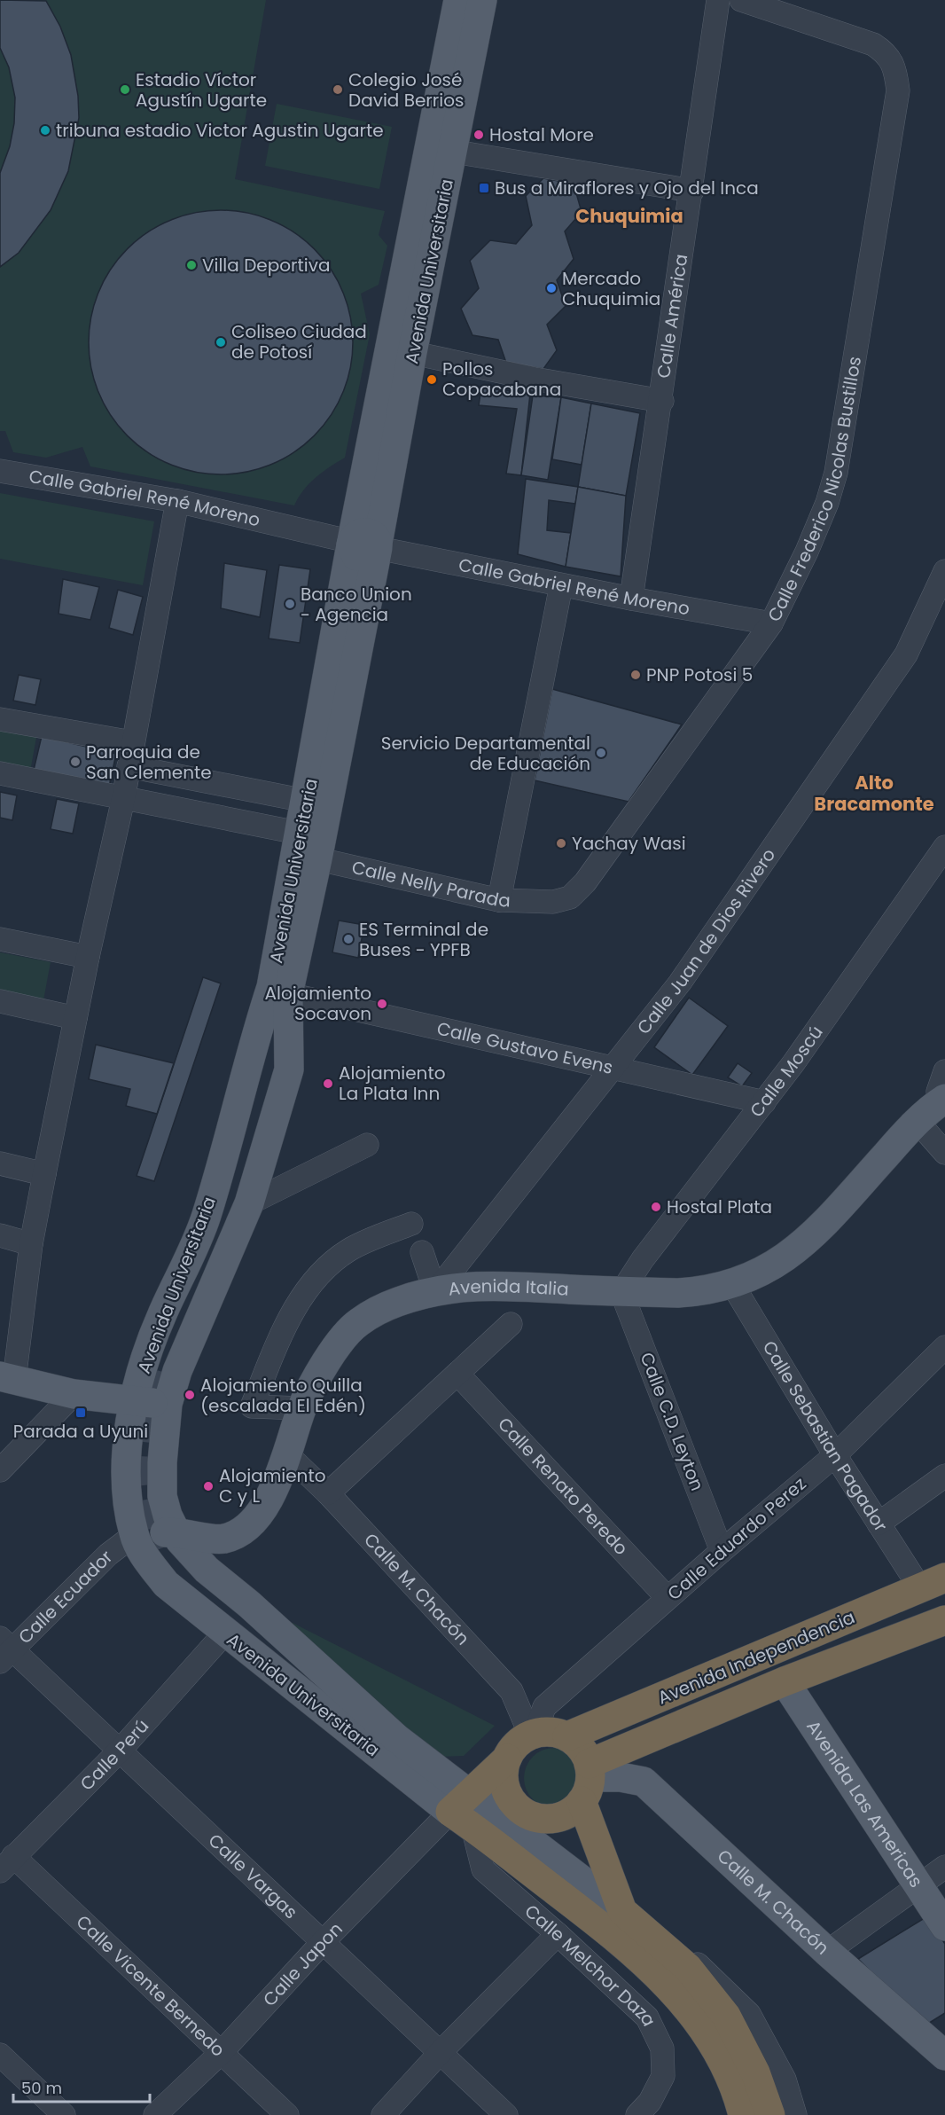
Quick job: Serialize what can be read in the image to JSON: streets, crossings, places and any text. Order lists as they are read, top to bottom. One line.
{"streets":{"highway":["Avenida Universitaria","Avenida Independencia"],"main road":["Avenida Italia","Calle M. Chacón","Avenida Las Americas"],"street":["Calle América","Calle Frederico Nicolas Bustillos","Calle Gabriel René Moreno","Calle Nelly Parada","Calle Juan de Dios Rivero","Calle Gustavo Evens","Calle Moscú","Calle C.D. Leyton","Calle Sebastian Pagador","Calle Renato Peredo","Calle Eduardo Perez","Calle Ecuador","Calle Perú","Calle Vargas","Calle Japon","Calle Melchor Daza","Calle Vicente Bernedo"]},"crossings":[["Avenida Universitaria","Calle Gabriel René Moreno"],["Avenida Universitaria","Calle Nelly Parada"],["Avenida Universitaria","Calle Gustavo Evens"],["Avenida Universitaria","Calle Ecuador"],["Avenida Universitaria","Calle Perú"],["Avenida Universitaria","Calle Japon"],["Avenida Universitaria","Calle Melchor Daza"],["Calle América","Calle Gabriel René Moreno"],["Calle Frederico Nicolas Bustillos","Calle Gabriel René Moreno"],["Calle Frederico Nicolas Bustillos","Calle Nelly Parada"],["Calle Juan de Dios Rivero","Calle Gustavo Evens"],["Calle Juan de Dios Rivero","Avenida Italia"],["Calle Gustavo Evens","Calle Moscú"],["Calle Moscú","Avenida Italia"],["Calle Moscú","Calle C.D. Leyton"],["Avenida Italia","Calle C.D. Leyton"],["Avenida Italia","Calle Sebastian Pagador"],["Avenida Italia","Calle M. Chacón"],["Calle C.D. Leyton","Calle Eduardo Perez"],["Calle Sebastian Pagador","Calle Eduardo Perez"],["Calle Sebastian Pagador","Avenida Independencia"],["Calle Renato Peredo","Calle Eduardo Perez"],["Calle Eduardo Perez","Calle M. Chacón"],["Calle Eduardo Perez","Avenida Independencia"],["Calle M. Chacón","Avenida Independencia"],["Calle Ecuador","Calle Vargas"],["Avenida Independencia","Avenida Las Americas"],["Calle Perú","Calle Vargas"],["Calle Perú","Calle Vicente Bernedo"],["Calle Vargas","Calle Japon"],["Calle Japon","Calle Melchor Daza"],["Calle Japon","Calle Vicente Bernedo"]],"districts":["Chuquimia","Alto Bracamonte"],"places":{"other":["Estadio Víctor Agustín Ugarte","Colegio José David Berrios","tribuna estadio Victor Agustin Ugarte","Hostal More","Villa Deportiva","Mercado Chuquimia","Coliseo Ciudad de Potosí","Pollos Copacabana","Banco Union - Agencia","PNP Potosi 5","Servicio Departamental de Educación","Parroquia de San Clemente","Yachay Wasi","ES Terminal de Buses - YPFB","Alojamiento Socavon","Alojamiento La Plata Inn","Hostal Plata","Alojamiento Quilla (escalada El Edén)","Alojamiento C y L"],"transit":["Bus a Miraflores y Ojo del Inca","Parada a Uyuni"]},"scale_bar":"50 m"}
